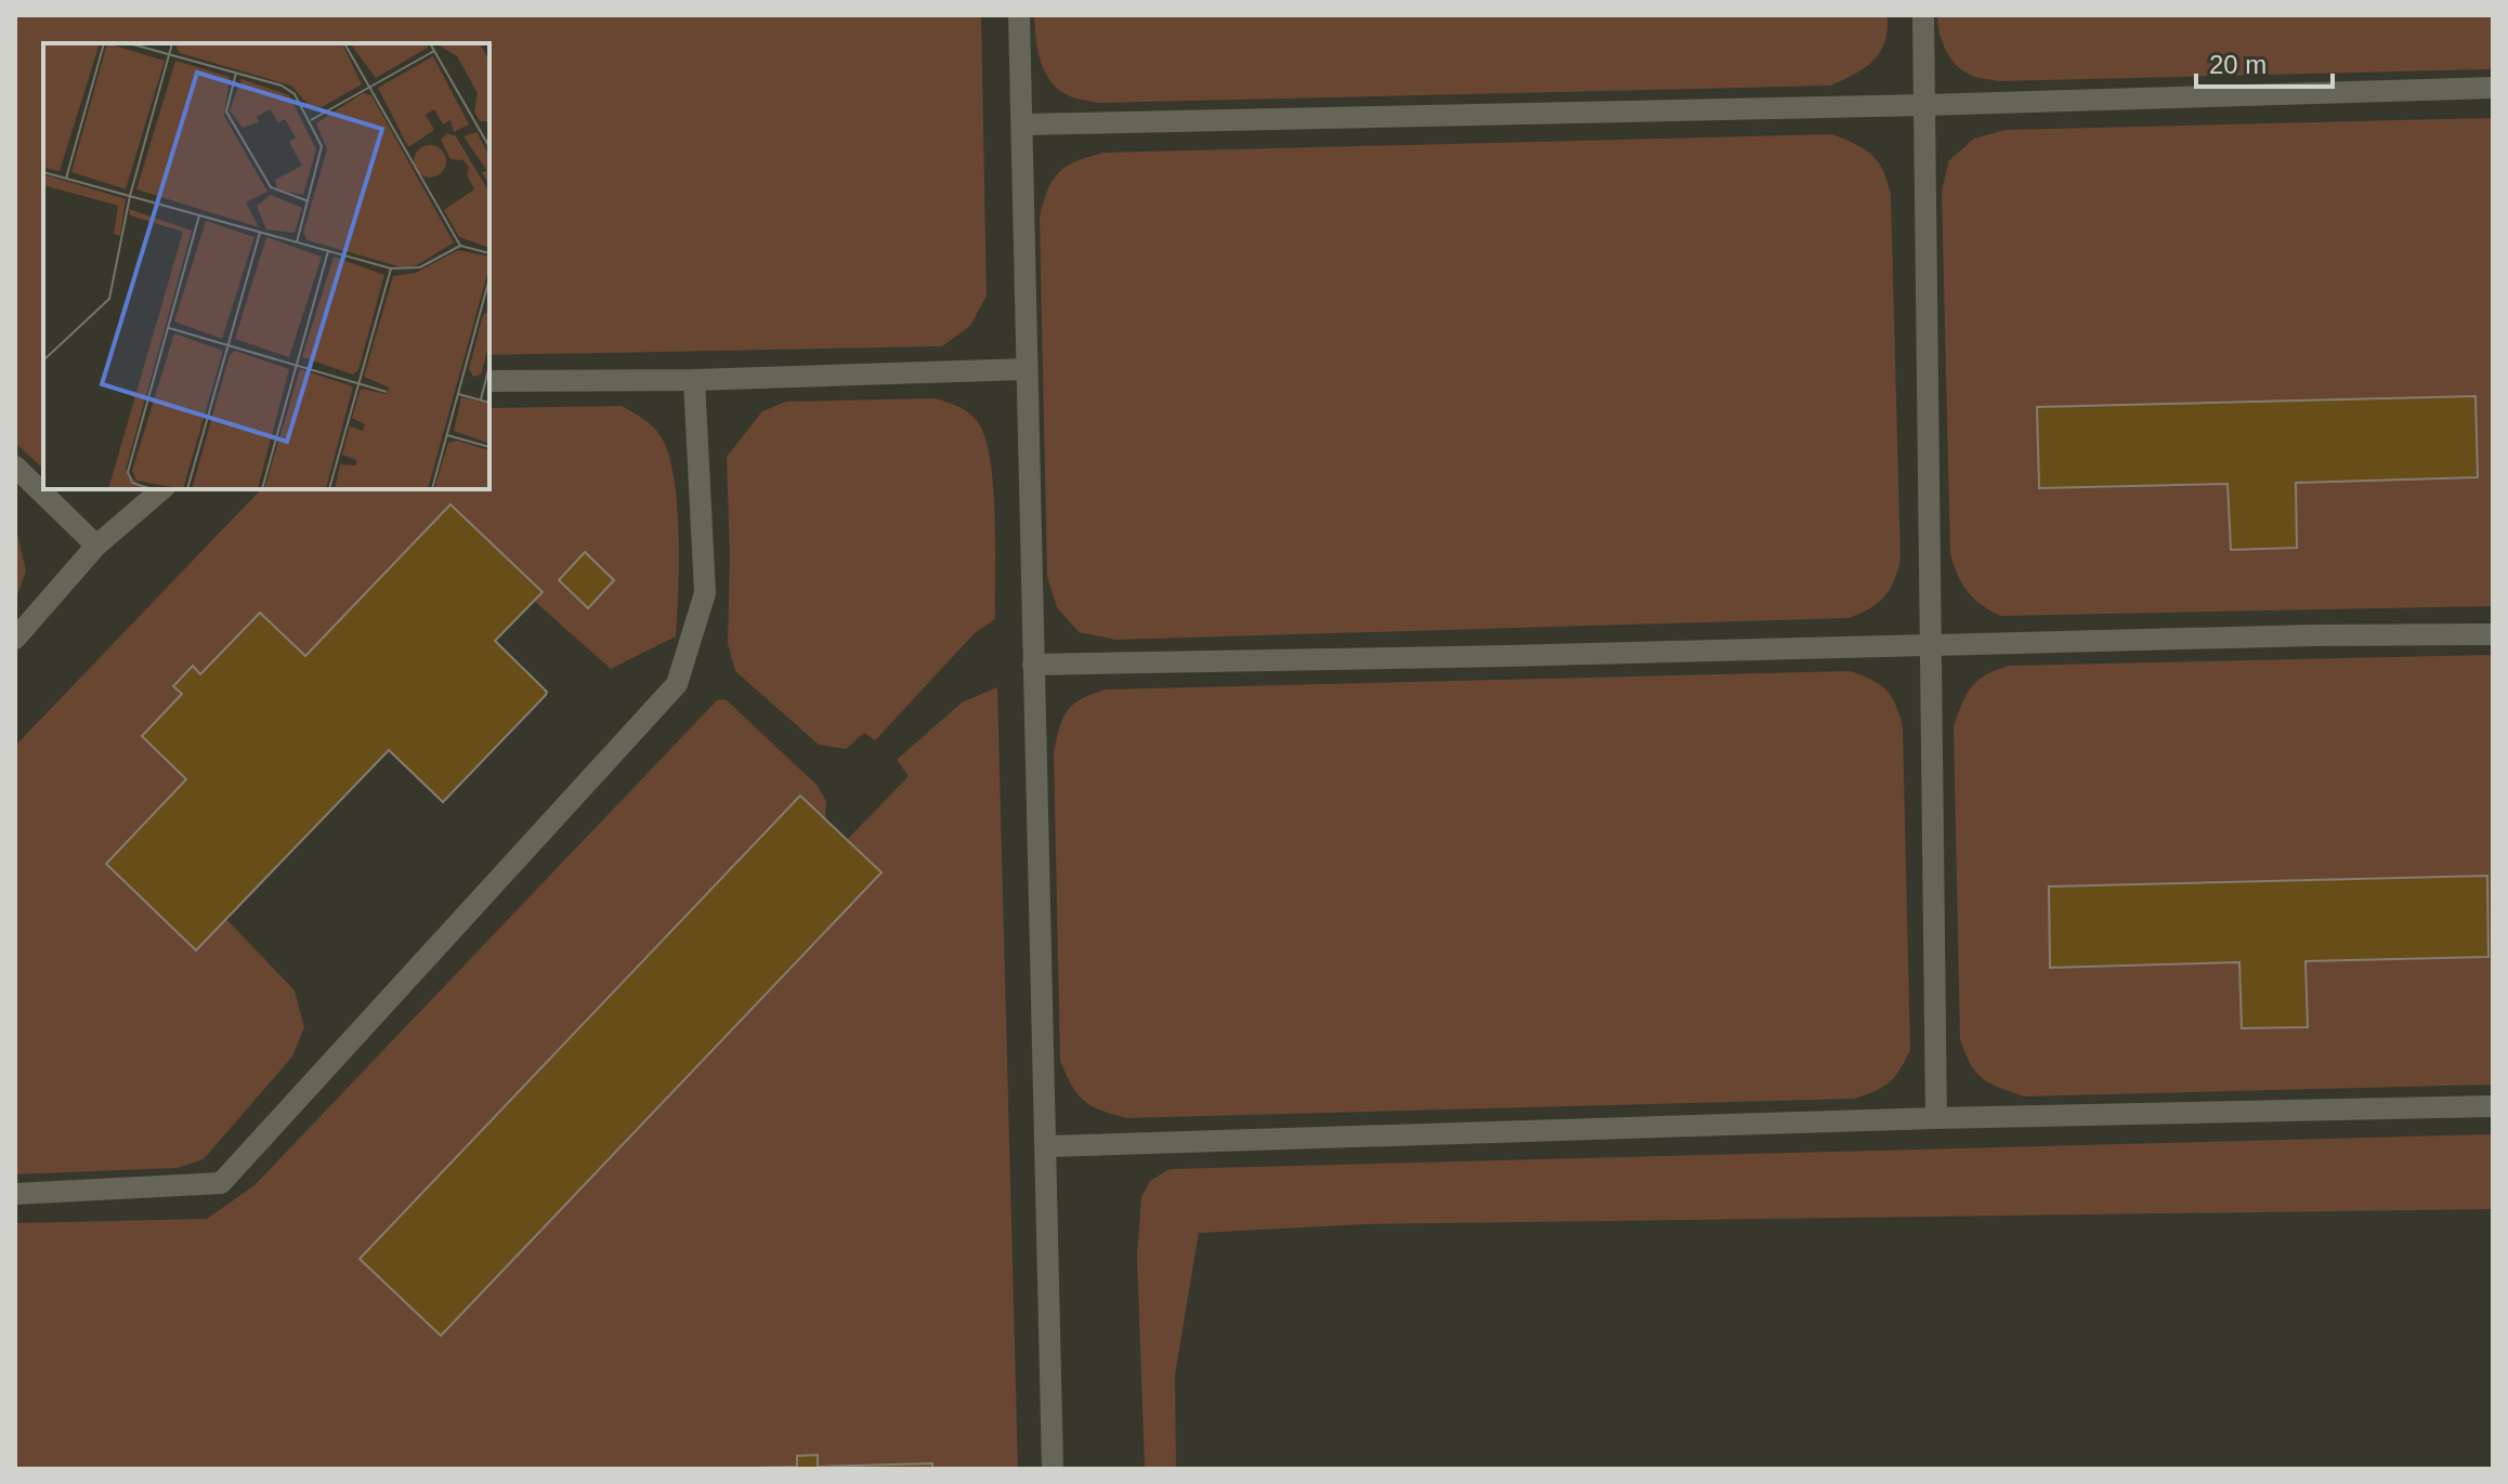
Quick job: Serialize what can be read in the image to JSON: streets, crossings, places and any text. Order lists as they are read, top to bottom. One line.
{"scale_bar":"20 m"}
